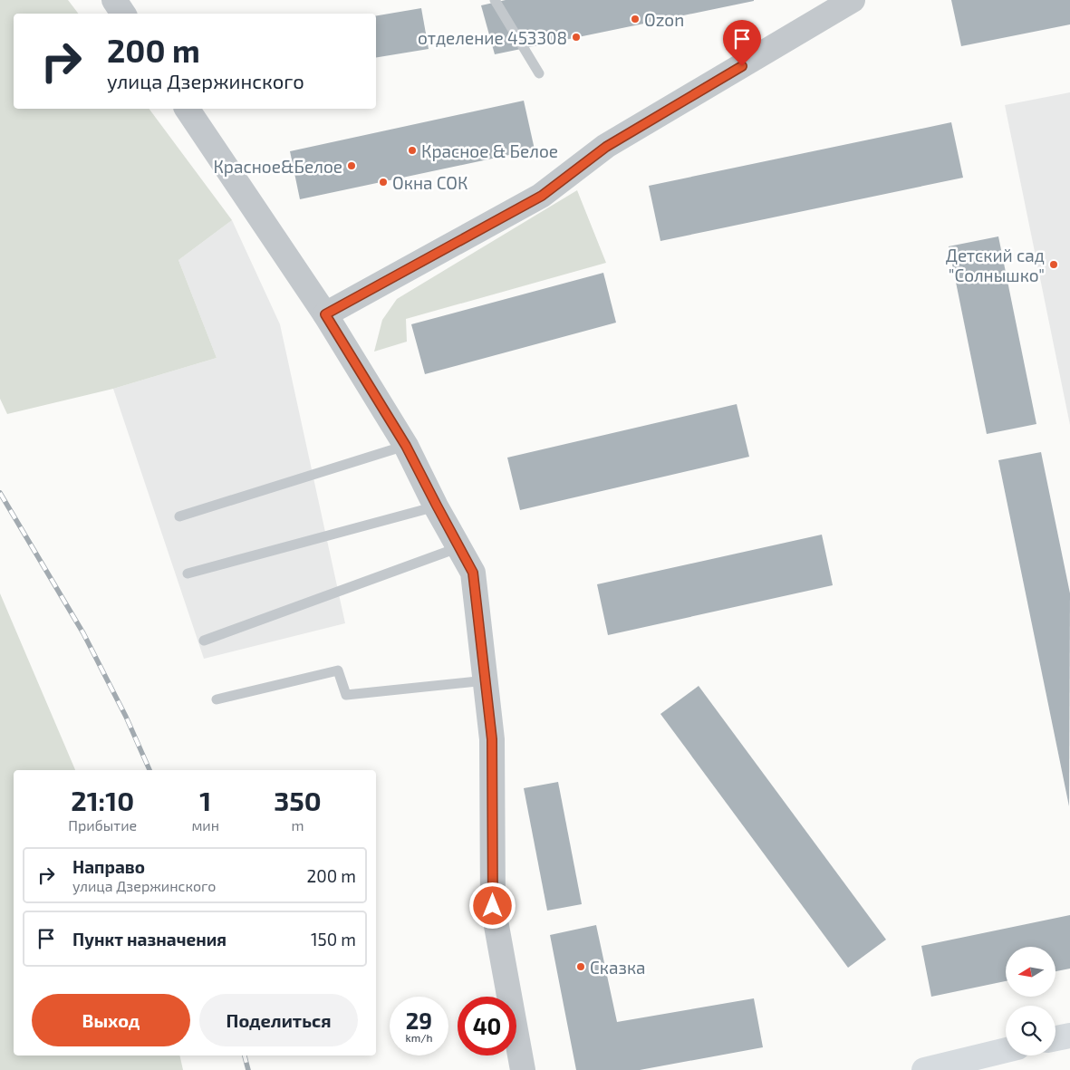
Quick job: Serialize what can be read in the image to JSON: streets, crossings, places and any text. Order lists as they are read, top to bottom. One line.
{"places":["Ozon","отделение 453308","Красное & Белое","Красное&Белое","Окна СОК","Детский сад \"Солнышко\"","Сказка"],"north":"left","page":{"turn":["200 m","улица Дзержинского"],"eta":["21:10","Прибытие","1","мин","350","m"],"list":[{"name":"Направо","note":"улица Дзержинского","value":"200 m"},{"name":"Пункт назначения","value":"150 m"}],"buttons":["Выход","Поделиться"],"speed":"29 km/h","limit":"40"}}
